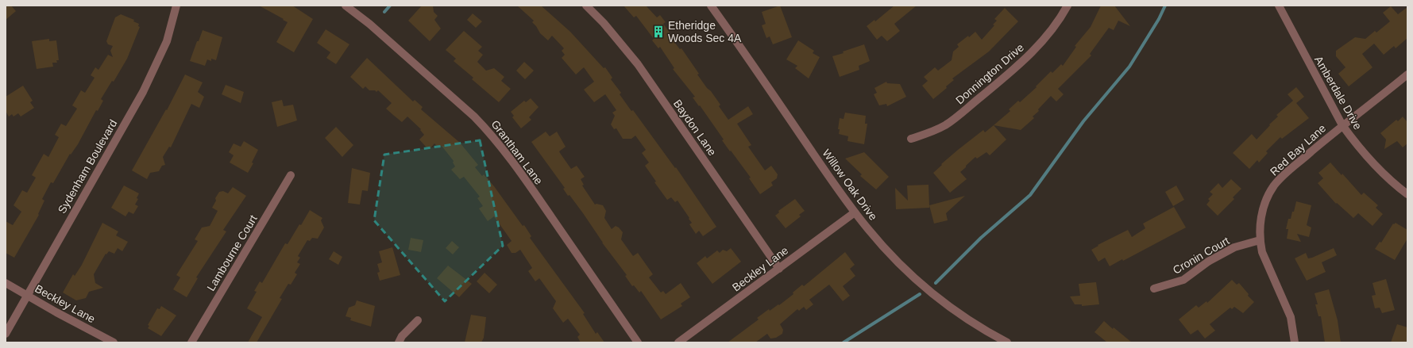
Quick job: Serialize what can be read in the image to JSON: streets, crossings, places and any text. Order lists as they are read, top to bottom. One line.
{"streets":{"street":["Donnington Drive","Amberdale Drive","Baydon Lane","Red Bay Lane","Grantham Lane","Sydenham Boulevard","Willow Oak Drive","Lambourne Court","Cronin Court","Beckley Lane"]},"crossings":[["Amberdale Drive","Red Bay Lane"],["Baydon Lane","Beckley Lane"],["Red Bay Lane","Cronin Court"],["Sydenham Boulevard","Beckley Lane"],["Willow Oak Drive","Beckley Lane"]],"places":{"building":["Etheridge Woods Sec 4A"]}}
